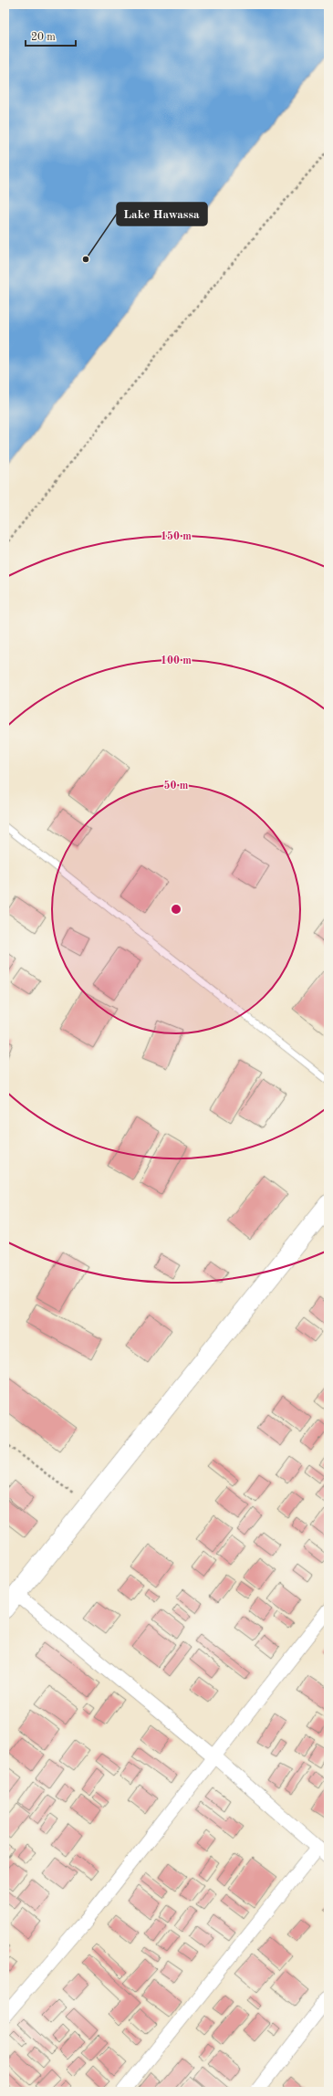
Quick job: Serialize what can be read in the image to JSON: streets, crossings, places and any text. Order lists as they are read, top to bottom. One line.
{"places":["Lake Hawassa"],"scale_bar":"20 m","rings":["150 m","100 m","50 m"]}
